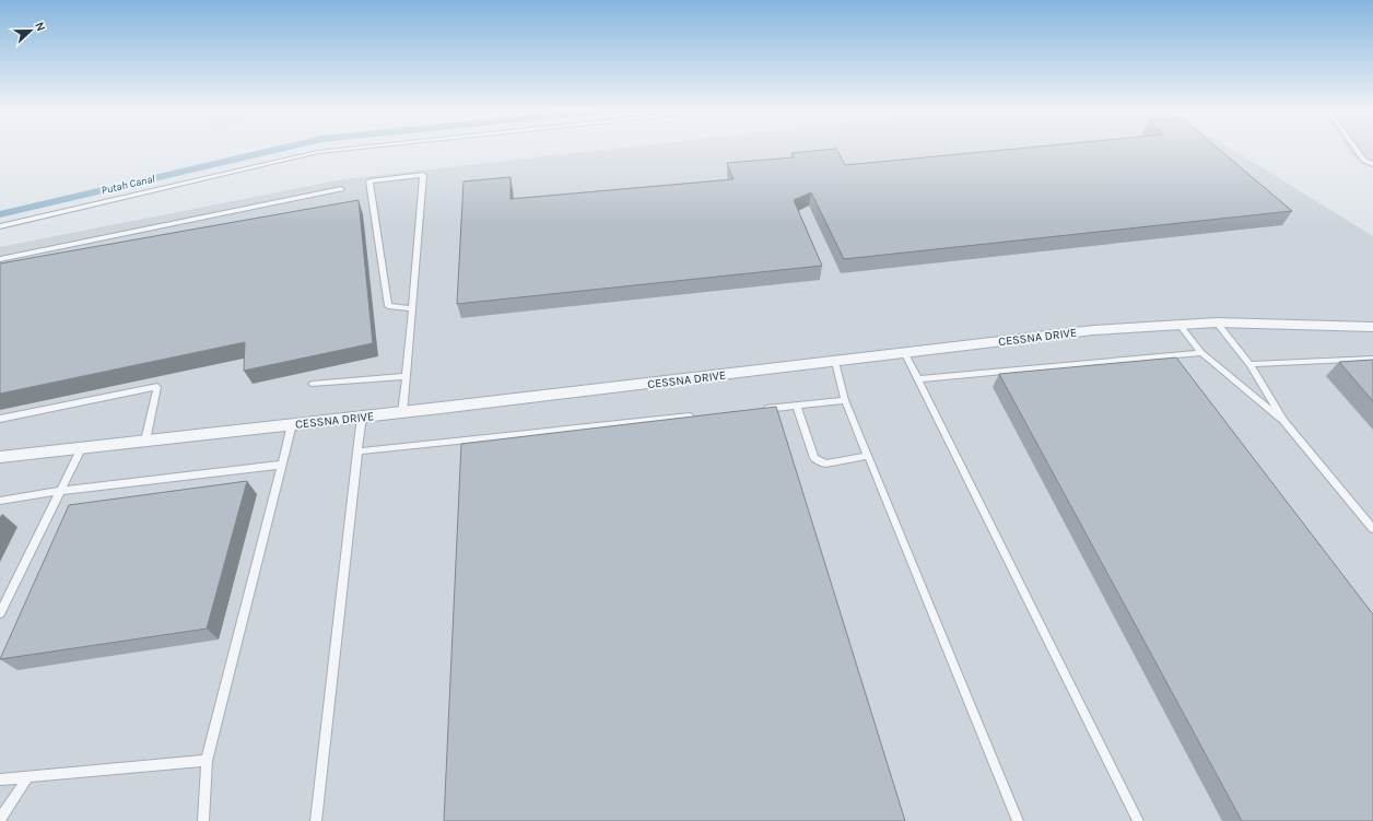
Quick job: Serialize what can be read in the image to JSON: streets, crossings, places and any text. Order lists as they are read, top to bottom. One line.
{"streets":{"street":["CESSNA DRIVE"]},"water":["Putah Canal"],"north":"right"}
